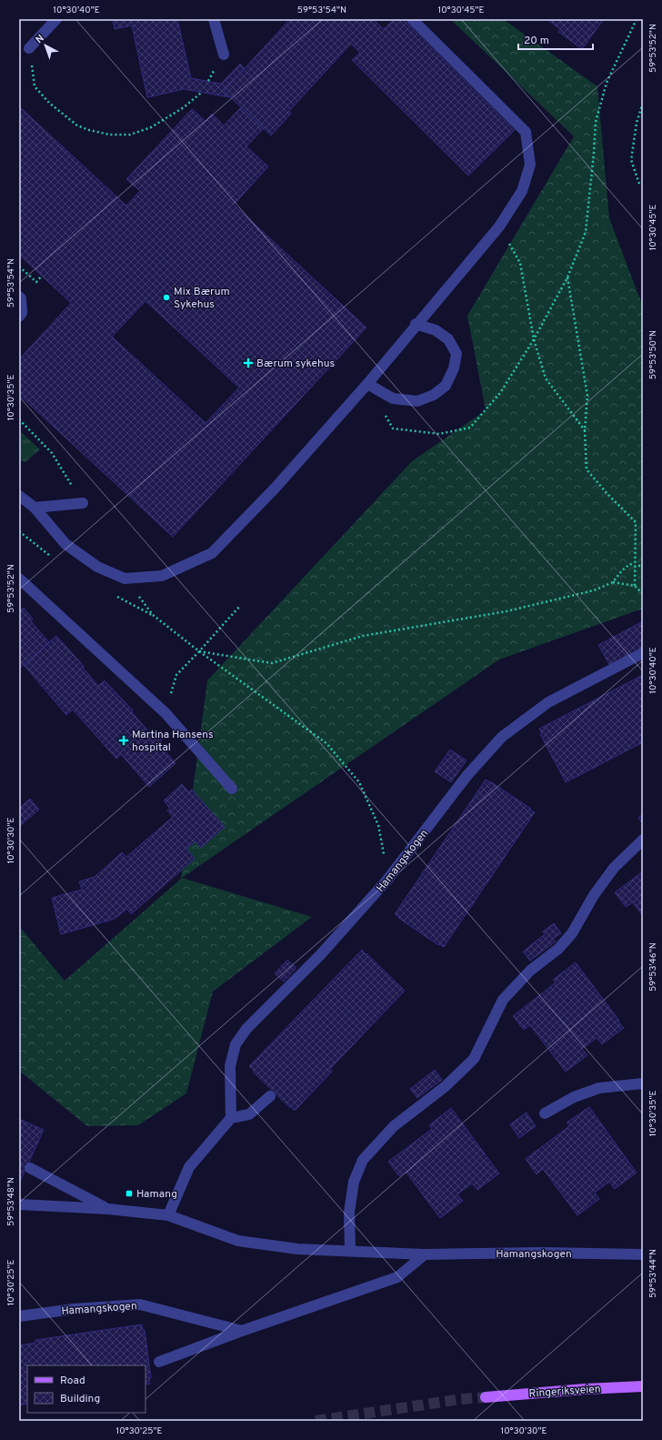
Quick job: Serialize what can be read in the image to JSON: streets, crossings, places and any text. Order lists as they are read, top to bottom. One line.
{"streets":{"main road":["Ringeriksveien"],"street":["Hamangskogen"]},"places":{"other":["Mix Bærum Sykehus"],"health":["Bærum sykehus","Martina Hansens hospital"],"transit":["Hamang"]},"legend":["Road","Building"],"scale_bar":"20 m","north":"top left","coordinates":["10°30'40\"E","59°53'54\"N","10°30'45\"E","59°53'52\"N","59°53'50\"N","10°30'35\"E","10°30'30\"E","59°53'46\"N","59°53'48\"N","59°53'44\"N","10°30'25\"E"]}
